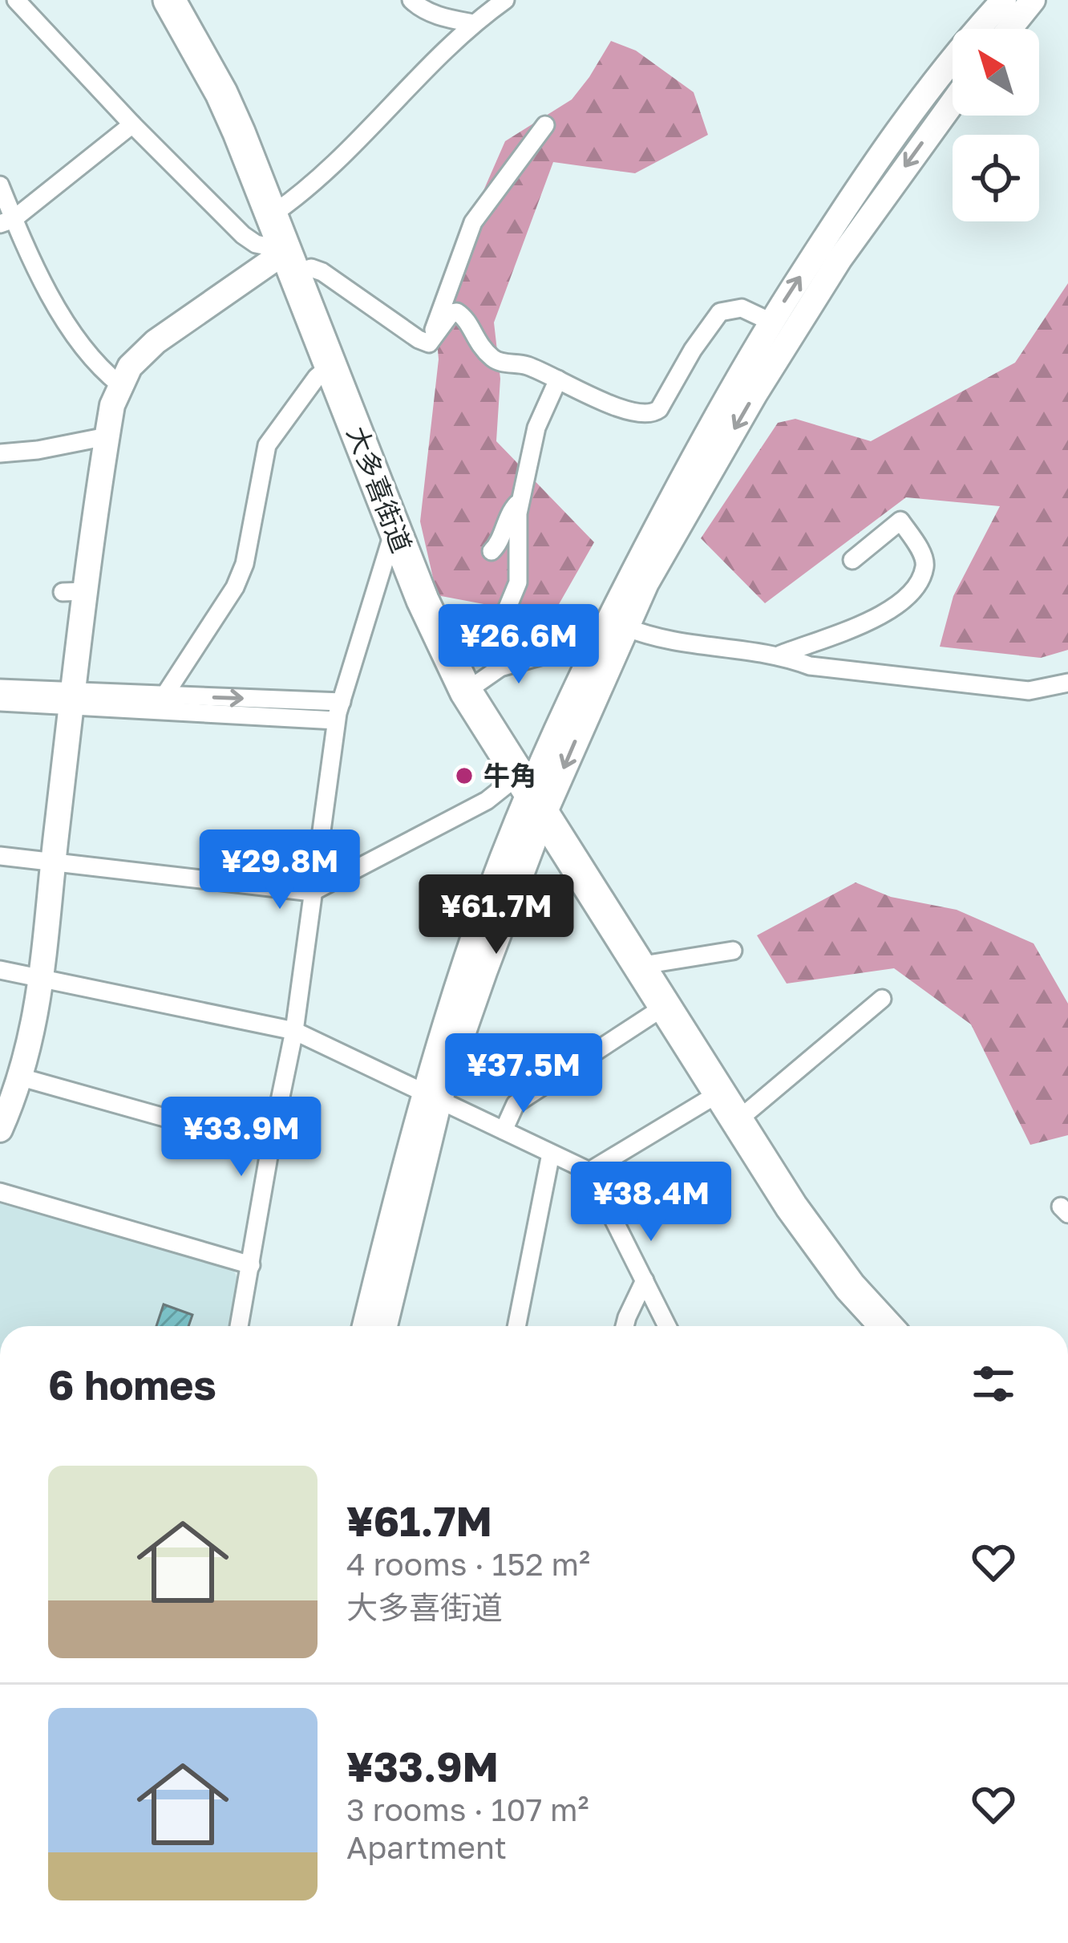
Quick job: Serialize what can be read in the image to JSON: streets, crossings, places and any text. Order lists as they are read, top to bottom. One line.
{"streets":{"highway":["大多喜街道"]},"places":["牛角"],"north":"top left","page":{"price":["¥26.6M","¥29.8M","¥61.7M","¥37.5M","¥33.9M","¥38.4M"],"heading":"6 homes","list":[{"name":"¥61.7M","note":"4 rooms · 152 m² · 大多喜街道"},{"name":"¥33.9M","note":"3 rooms · 107 m² · Apartment"}]}}
